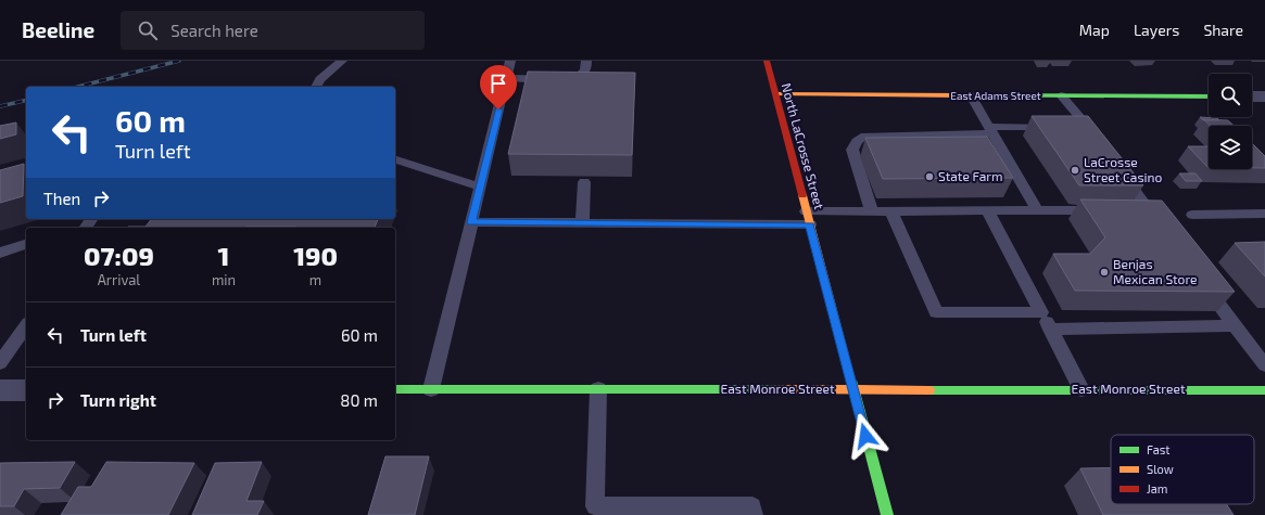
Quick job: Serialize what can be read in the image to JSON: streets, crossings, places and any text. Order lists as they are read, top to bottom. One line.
{"streets":{"street":["East Adams Street","North LaCrosse Street","East Monroe Street"]},"crossings":[["East Adams Street","North LaCrosse Street"],["North LaCrosse Street","East Monroe Street"]],"places":["LaCrosse Street Casino","State Farm","Benjas Mexican Store"],"legend":["Fast","Slow","Jam"],"page":{"header":"Beeline","search":"Search here","nav":["Map","Layers","Share"],"turn":["60 m","Turn left"],"then":"Then","eta":["07:09","Arrival","1","min","190","m"],"list":[{"name":"Turn left","value":"60 m"},{"name":"Turn right","value":"80 m"}]}}
